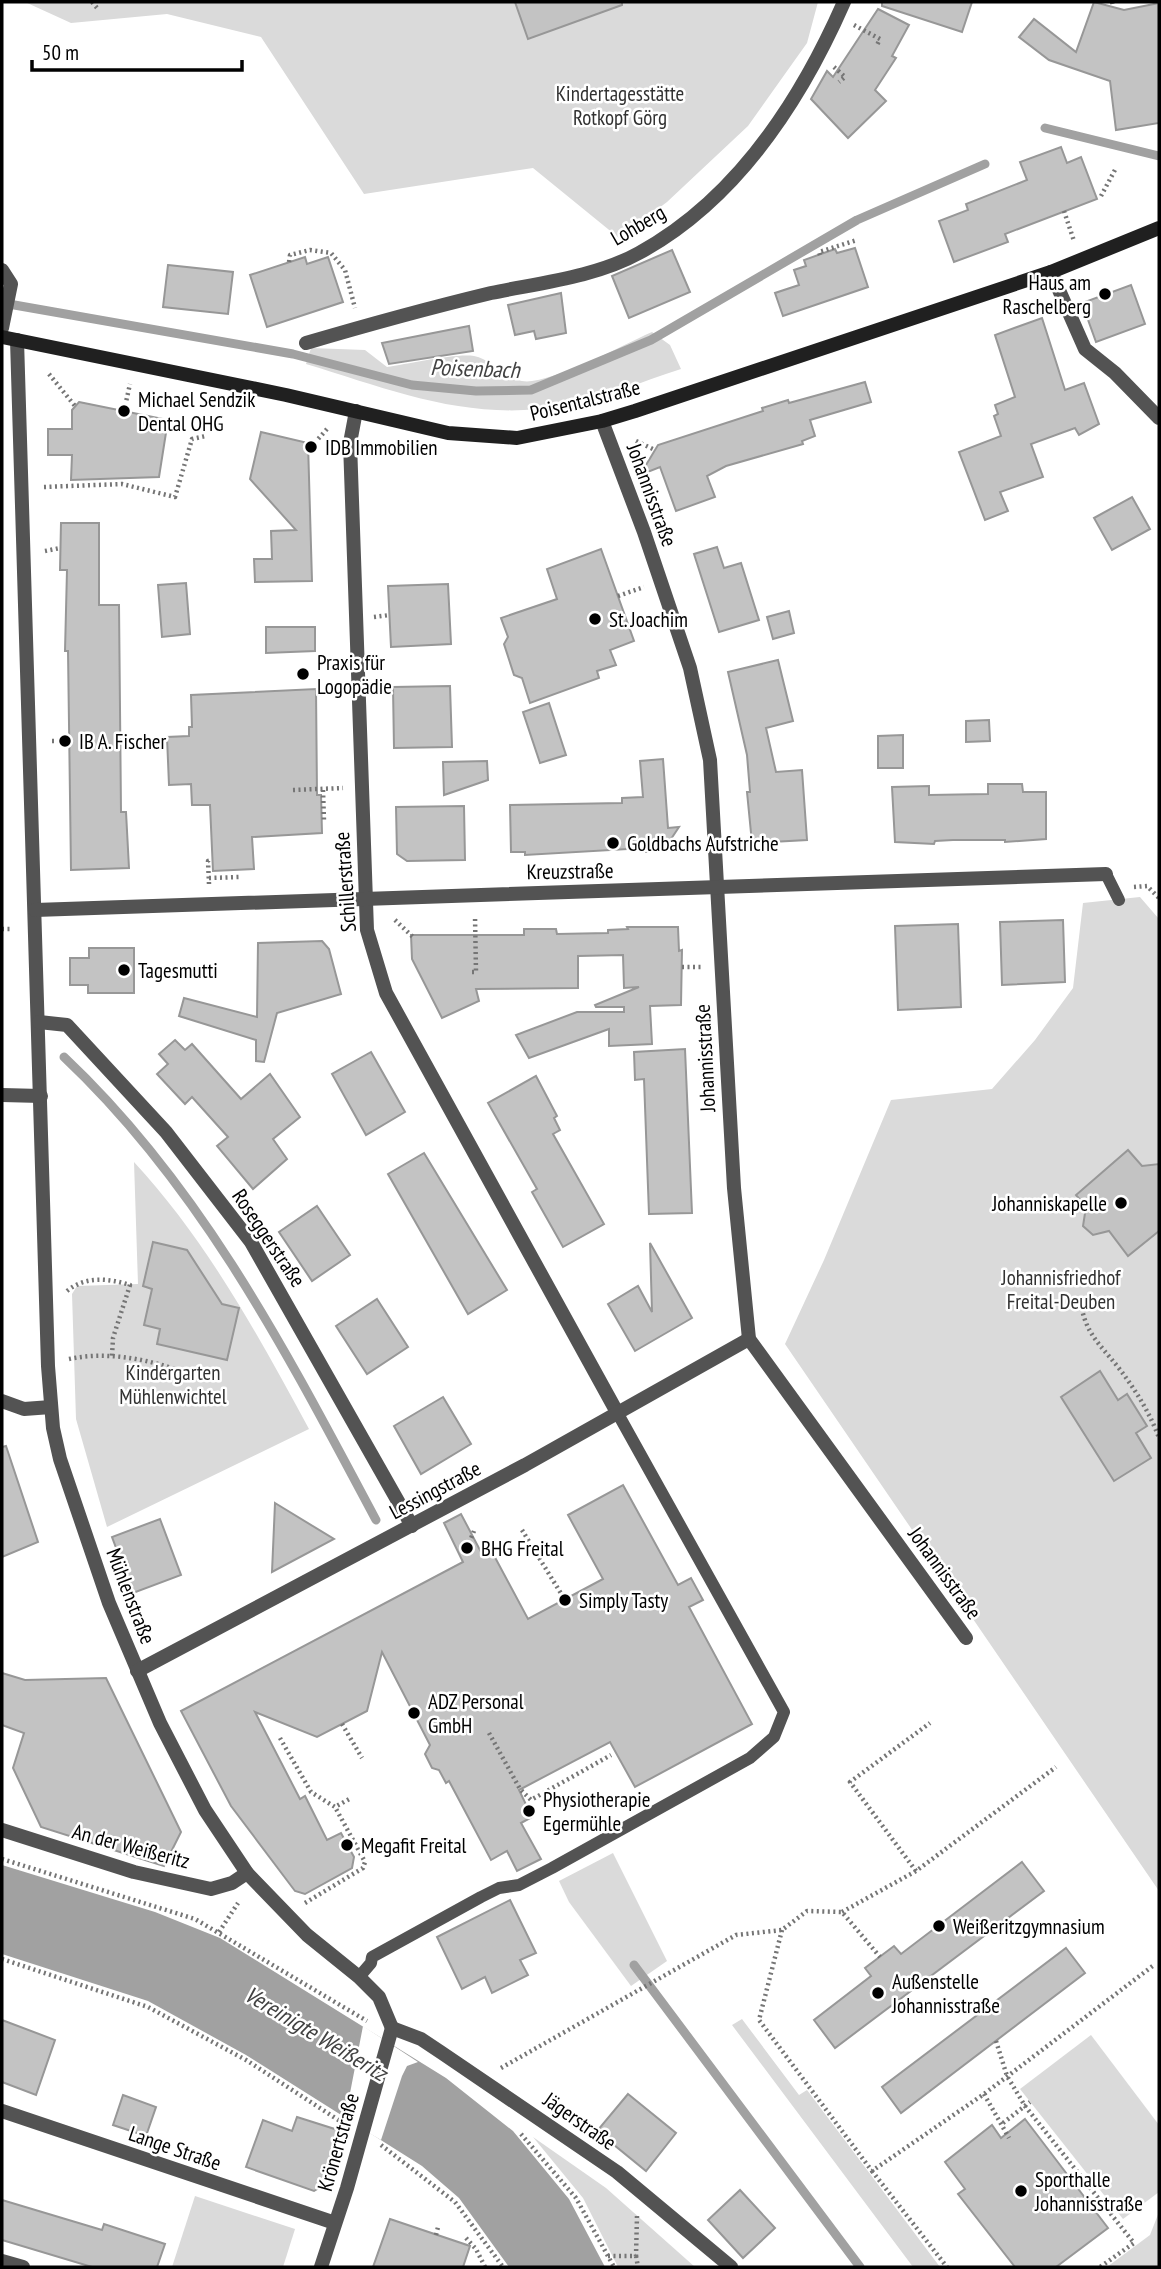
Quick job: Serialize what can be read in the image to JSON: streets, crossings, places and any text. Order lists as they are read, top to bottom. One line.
{"streets":{"main road":["Poisentalstraße"],"street":["Lohberg","Johannisstraße","Kreuzstraße","Schillerstraße","Roseggerstraße","Lessingstraße","Mühlenstraße","An der Weißeritz","Jägerstraße","Krönertstraße","Lange Straße"]},"crossings":[["Poisentalstraße","Johannisstraße"],["Poisentalstraße","Schillerstraße"],["Poisentalstraße","Mühlenstraße"],["Johannisstraße","Kreuzstraße"],["Johannisstraße","Lessingstraße"],["Kreuzstraße","Schillerstraße"],["Kreuzstraße","Mühlenstraße"],["Schillerstraße","Lessingstraße"],["Roseggerstraße","Lessingstraße"],["Roseggerstraße","Mühlenstraße"],["Lessingstraße","Mühlenstraße"],["Mühlenstraße","An der Weißeritz"],["Mühlenstraße","Jägerstraße"],["Mühlenstraße","Krönertstraße"],["Jägerstraße","Krönertstraße"],["Krönertstraße","Lange Straße"]],"water":["Poisenbach","Vereinigte Weißeritz"],"parks":["Kindertagesstätte Rotkopf Görg","Johannisfriedhof Freital-Deuben","Kindergarten Mühlenwichtel"],"places":["Haus am Raschelberg","Michael Sendzik Dental OHG","IDB Immobilien","St. Joachim","Praxis für Logopädie","IB A. Fischer","Goldbachs Aufstriche","Tagesmutti","Johanniskapelle","BHG Freital","Simply Tasty","ADZ Personal GmbH","Physiotherapie Egermühle","Megafit Freital","Weißeritzgymnasium","Außenstelle Johannisstraße","Sporthalle Johannisstraße"],"scale_bar":"50 m"}
